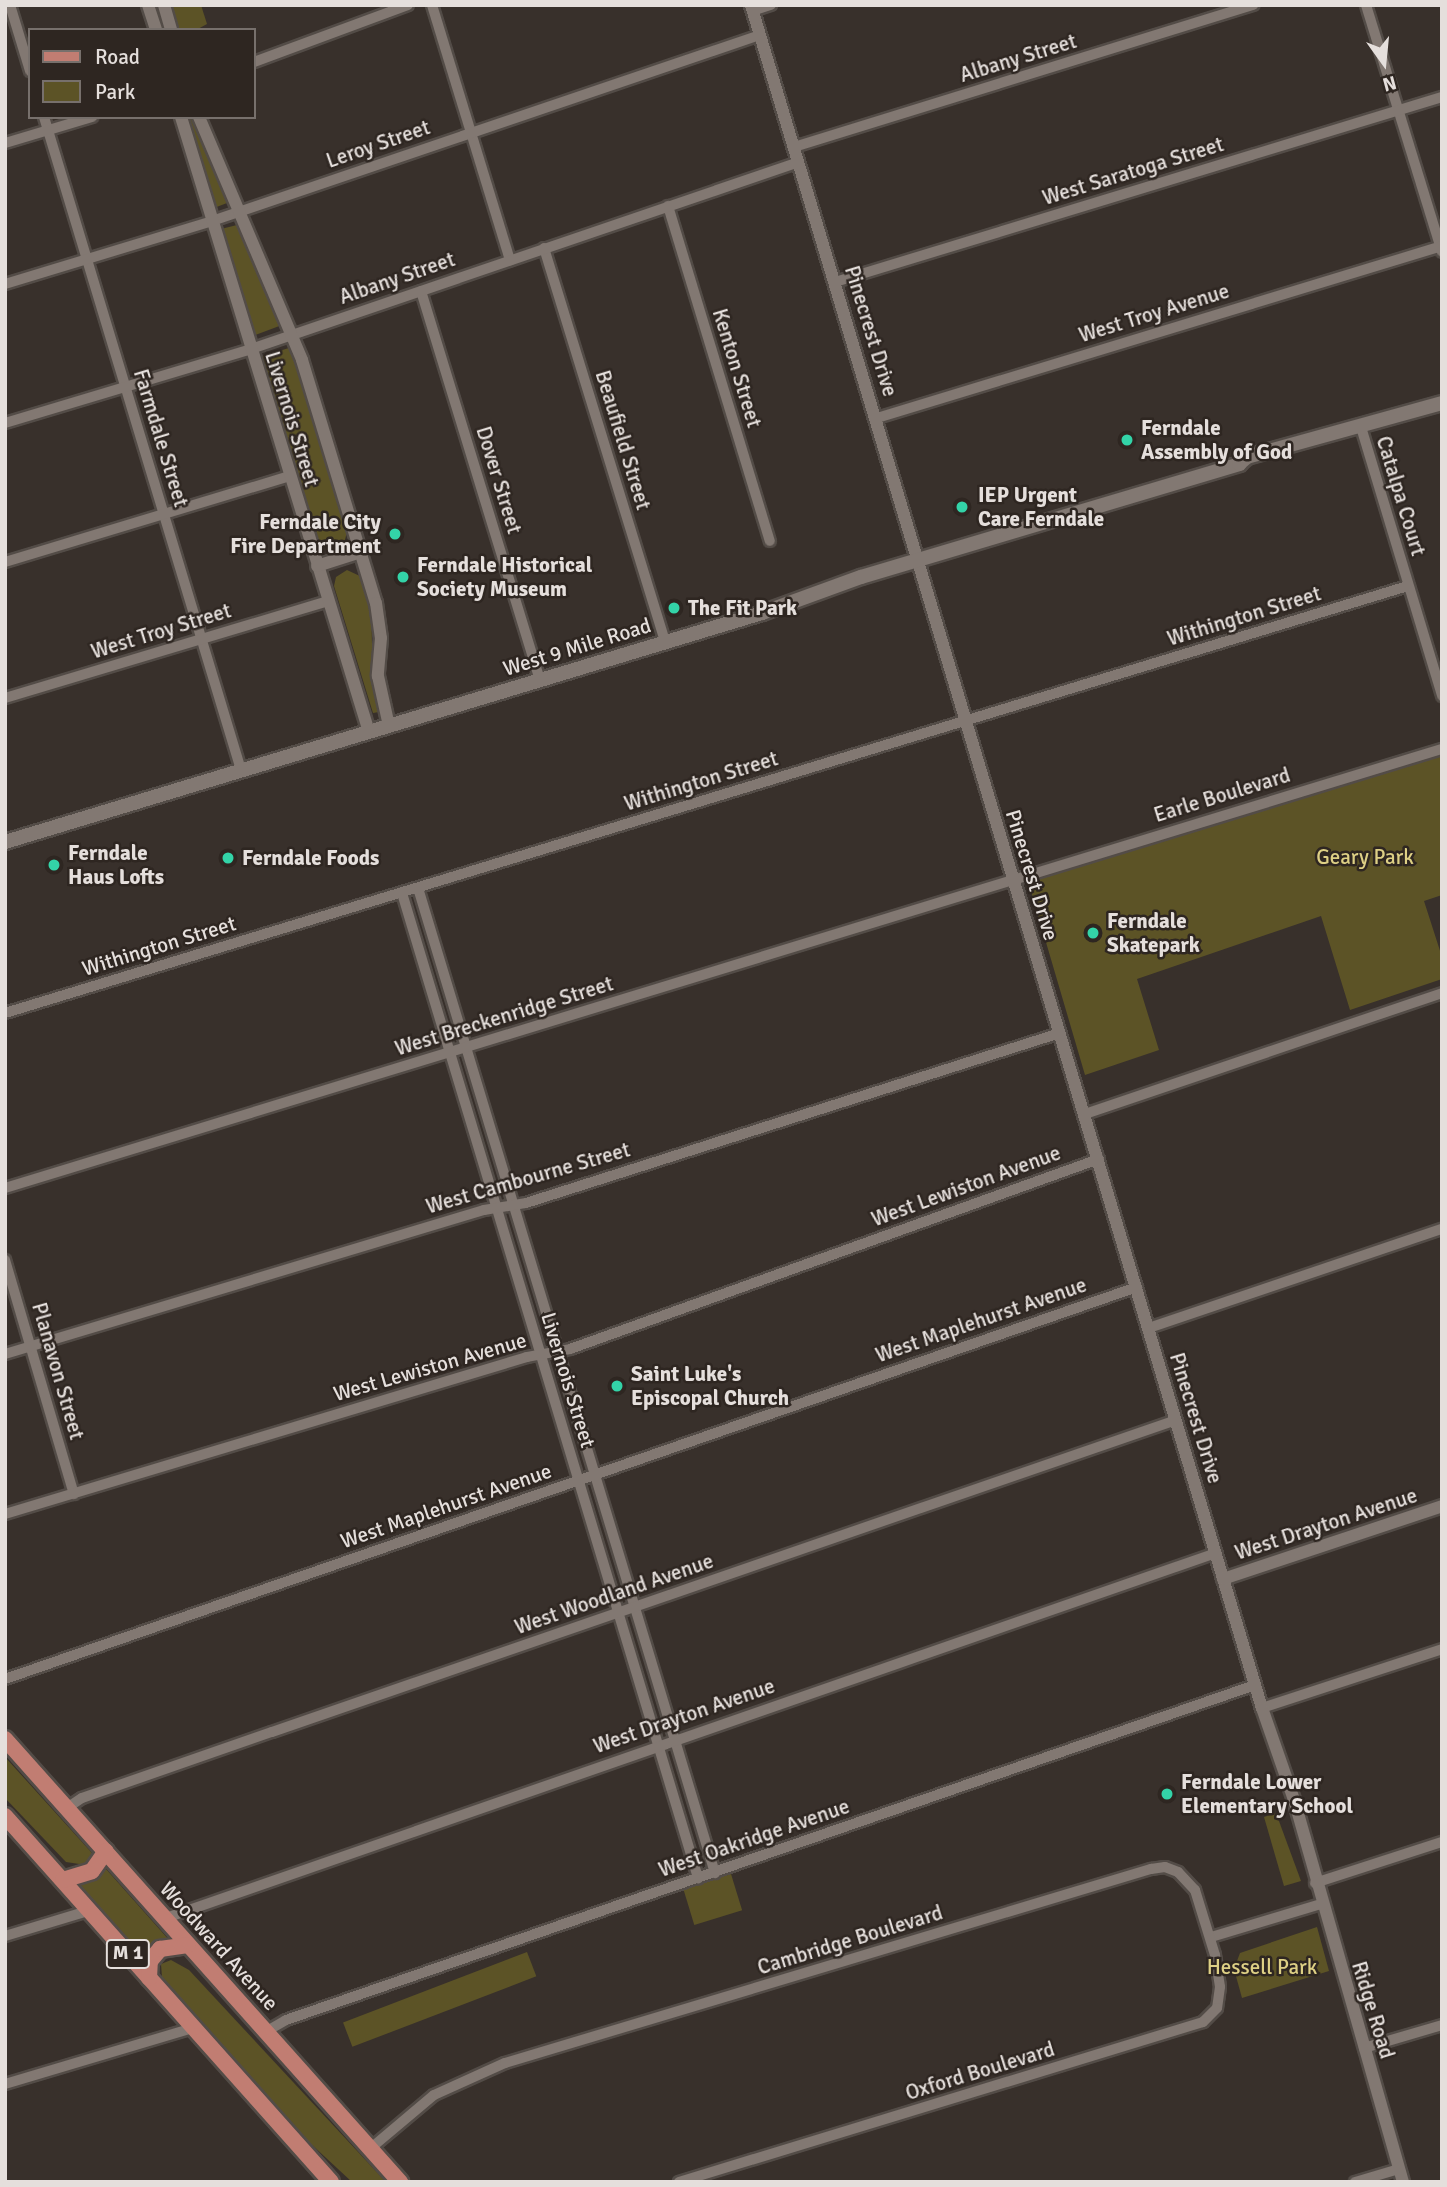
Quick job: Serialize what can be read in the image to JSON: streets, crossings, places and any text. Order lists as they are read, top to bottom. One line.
{"streets":{"main road":["West 9 Mile Road","Woodward Avenue","M 1"],"street":["Albany Street","Leroy Street","West Saratoga Street","West Troy Avenue","Pinecrest Drive","Kenton Street","Livernois Street","Farmdale Street","Beaufield Street","Dover Street","Catalpa Court","Withington Street","West Troy Street","Earle Boulevard","West Breckenridge Street","West Cambourne Street","West Lewiston Avenue","West Maplehurst Avenue","Planavon Street","West Drayton Avenue","West Woodland Avenue","West Oakridge Avenue","Cambridge Boulevard","Ridge Road","Oxford Boulevard"]},"crossings":[["Albany Street","Pinecrest Drive"],["Albany Street","Kenton Street"],["Albany Street","Livernois Street"],["Albany Street","Farmdale Street"],["Albany Street","Beaufield Street"],["Albany Street","Dover Street"],["Leroy Street","Pinecrest Drive"],["Leroy Street","Livernois Street"],["Leroy Street","Farmdale Street"],["West Saratoga Street","Pinecrest Drive"],["West Troy Avenue","Pinecrest Drive"],["Pinecrest Drive","Withington Street"],["Pinecrest Drive","West 9 Mile Road"],["Pinecrest Drive","Earle Boulevard"],["Pinecrest Drive","West Breckenridge Street"],["Pinecrest Drive","West Cambourne Street"],["Pinecrest Drive","West Lewiston Avenue"],["Pinecrest Drive","West Maplehurst Avenue"],["Pinecrest Drive","West Drayton Avenue"],["Pinecrest Drive","West Woodland Avenue"],["Pinecrest Drive","West Oakridge Avenue"],["Pinecrest Drive","Ridge Road"],["Livernois Street","Withington Street"],["Livernois Street","West Troy Street"],["Livernois Street","West 9 Mile Road"],["Livernois Street","West Breckenridge Street"],["Livernois Street","West Cambourne Street"],["Livernois Street","West Lewiston Avenue"],["Livernois Street","West Maplehurst Avenue"],["Livernois Street","West Drayton Avenue"],["Livernois Street","West Woodland Avenue"],["Livernois Street","West Oakridge Avenue"],["Farmdale Street","West Troy Street"],["Farmdale Street","West 9 Mile Road"],["Beaufield Street","West 9 Mile Road"],["Dover Street","West 9 Mile Road"],["Catalpa Court","Withington Street"],["Catalpa Court","West 9 Mile Road"],["Earle Boulevard","West Breckenridge Street"],["West Cambourne Street","Planavon Street"],["West Lewiston Avenue","Planavon Street"],["West Drayton Avenue","Woodward Avenue"],["West Woodland Avenue","Woodward Avenue"],["West Oakridge Avenue","Woodward Avenue"],["Cambridge Boulevard","Woodward Avenue"],["Cambridge Boulevard","Oxford Boulevard"]],"parks":["Geary Park","Hessell Park"],"places":["Ferndale Assembly of God","IEP Urgent Care Ferndale","Ferndale City Fire Department","Ferndale Historical Society Museum","The Fit Park","Ferndale Foods","Ferndale Haus Lofts","Ferndale Skatepark","Saint Luke's Episcopal Church","Ferndale Lower Elementary School"],"legend":["Road","Park"],"north":"bottom"}
